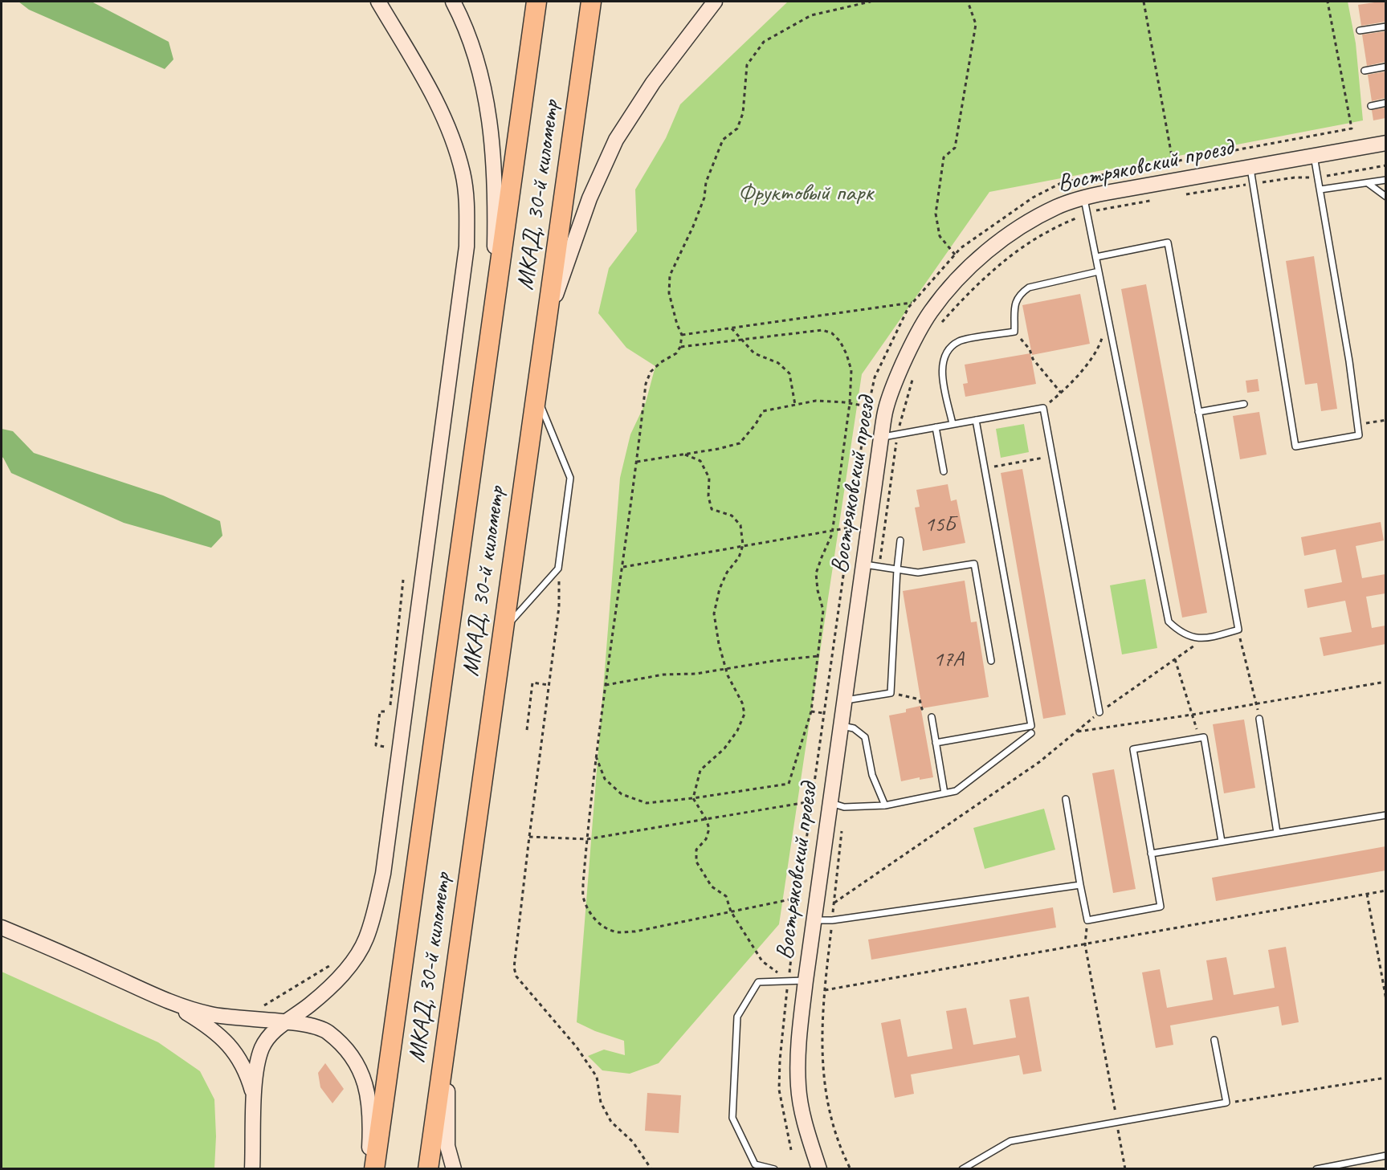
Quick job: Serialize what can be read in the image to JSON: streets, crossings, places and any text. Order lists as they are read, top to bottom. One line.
{"streets":{"highway":["МКАД, 30-й километр"],"street":["Востряковский проезд"]},"parks":["Фруктовый парк"],"house_numbers":["15Б","17А"]}
